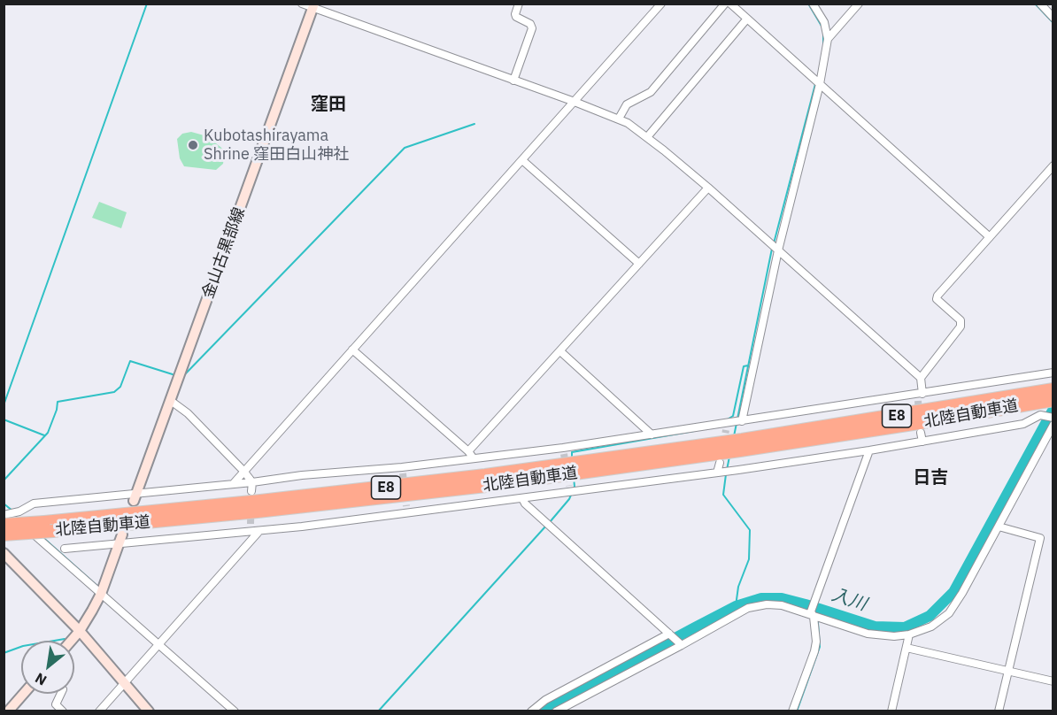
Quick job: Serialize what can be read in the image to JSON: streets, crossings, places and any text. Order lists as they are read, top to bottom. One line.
{"streets":{"highway":["北陸自動車道","E8"],"main road":["金山古黒部線"]},"districts":["窪田","日吉"],"water":["入川"],"places":["Kubotashirayama Shrine 窪田白山神社"],"north":"bottom left"}
